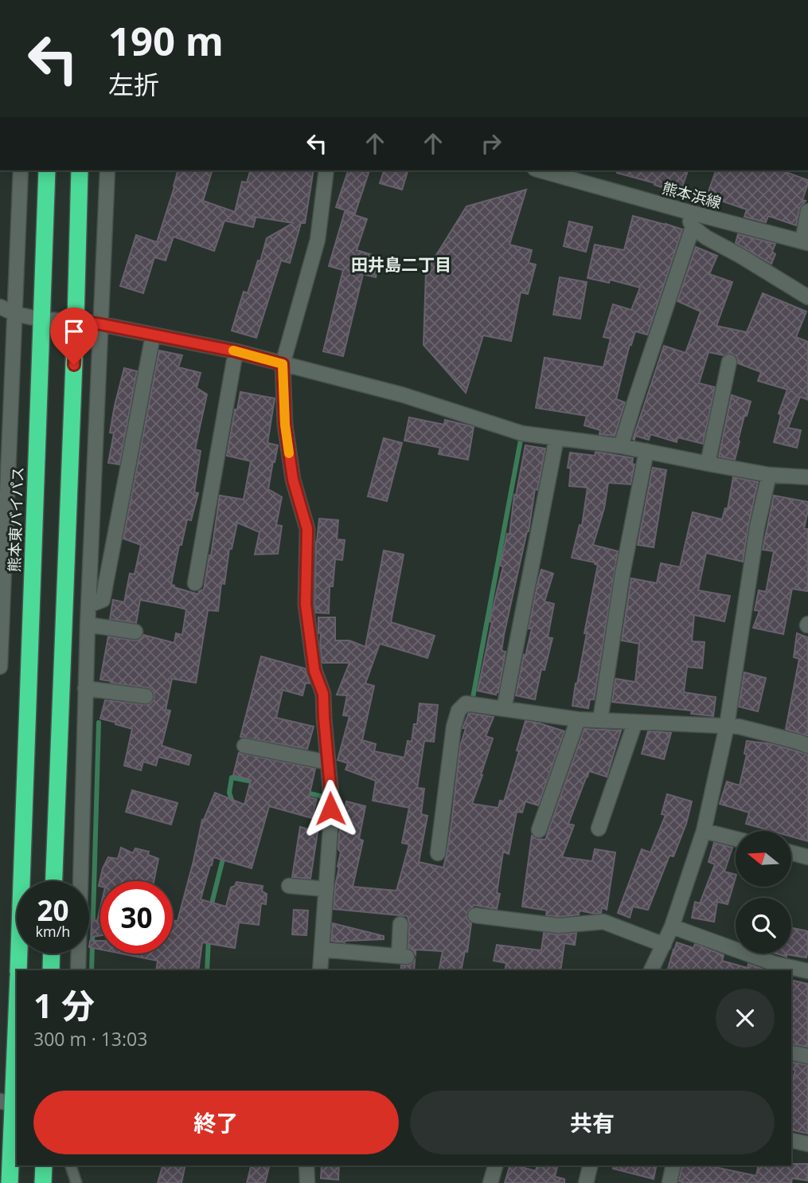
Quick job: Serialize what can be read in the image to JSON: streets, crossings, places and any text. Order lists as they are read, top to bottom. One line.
{"streets":{"highway":["熊本東バイパス"],"street":["熊本浜線"]},"districts":["田井島二丁目"],"north":"left","page":{"turn":["190 m","左折"],"speed":"20 km/h","limit":"30","heading":["1 分","300 m · 13:03"],"buttons":["終了","共有"]}}
